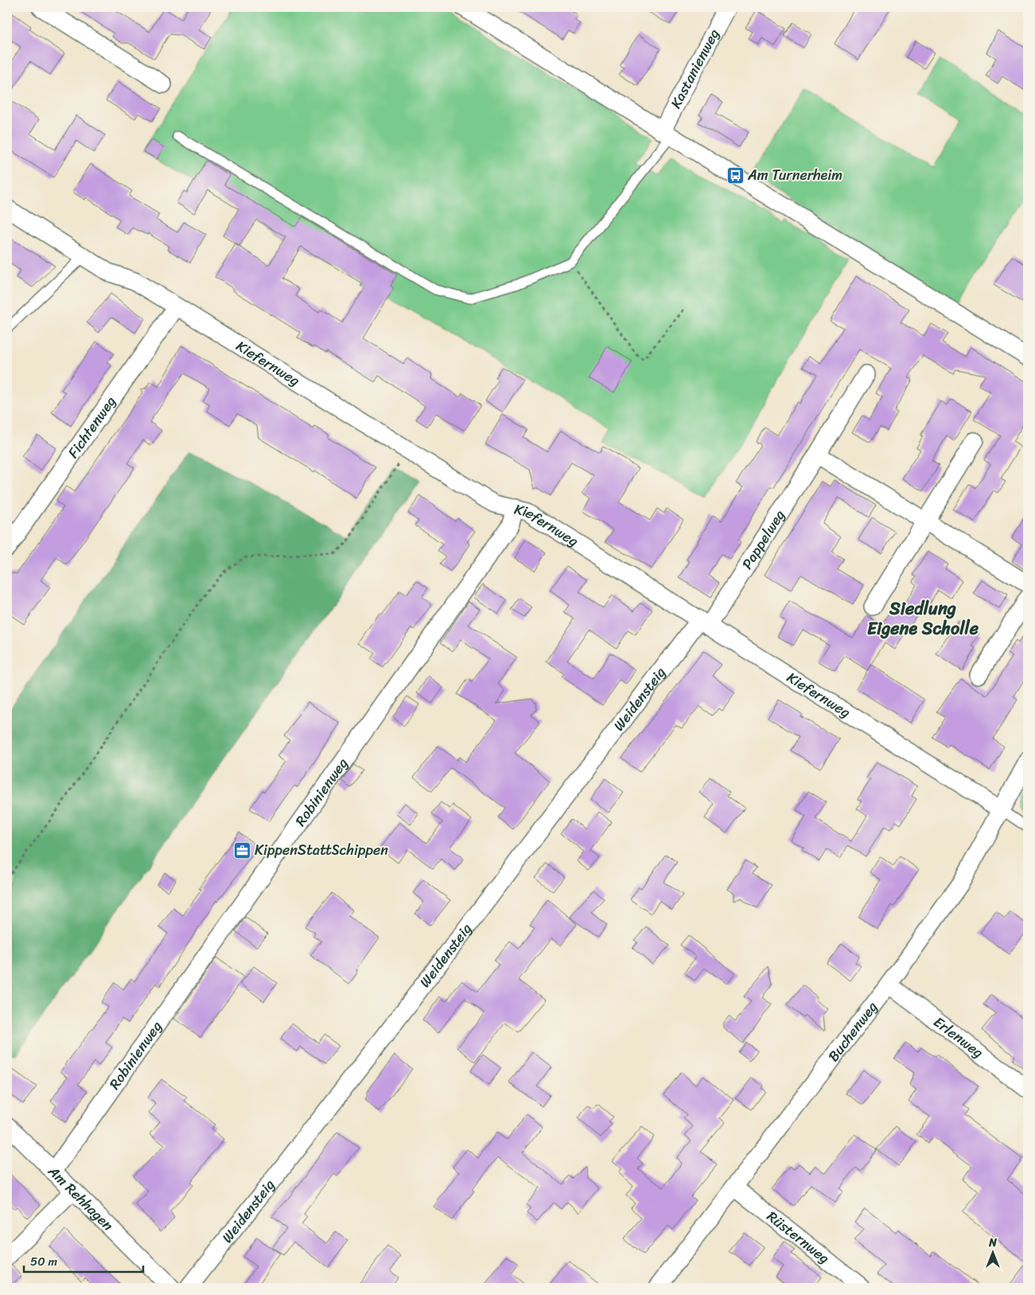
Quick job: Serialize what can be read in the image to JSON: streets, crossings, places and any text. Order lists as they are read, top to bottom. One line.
{"streets":{"street":["Kastanienweg","Kiefernweg","Fichtenweg","Pappelweg","Weidensteig","Robinienweg","Buchenweg","Erlenweg","Am Rehhagen","Rüsternweg"]},"crossings":[["Kiefernweg","Fichtenweg"],["Kiefernweg","Pappelweg"],["Kiefernweg","Weidensteig"],["Kiefernweg","Robinienweg"],["Kiefernweg","Buchenweg"],["Pappelweg","Weidensteig"],["Robinienweg","Am Rehhagen"],["Buchenweg","Erlenweg"],["Buchenweg","Rüsternweg"]],"districts":["Siedlung Eigene Scholle"],"places":{"bus stop":["Am Turnerheim"],"office":["KippenStattSchippen"]},"scale_bar":"50 m","north":"top"}
